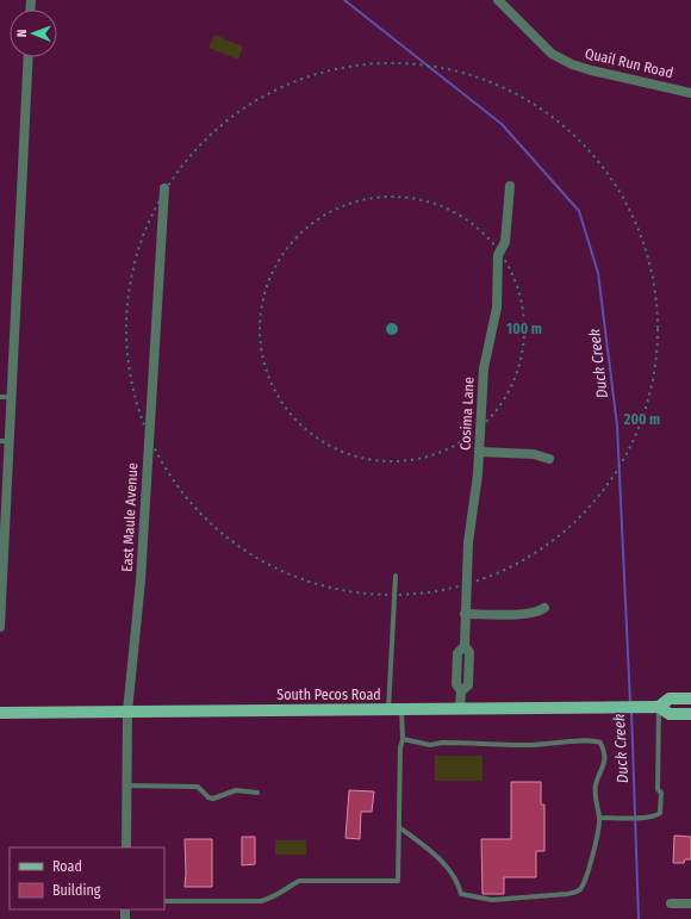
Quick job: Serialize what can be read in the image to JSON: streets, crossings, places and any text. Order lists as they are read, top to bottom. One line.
{"streets":{"main road":["South Pecos Road"],"street":["Quail Run Road","Cosima Lane","East Maule Avenue"]},"crossings":[["Cosima Lane","South Pecos Road"],["East Maule Avenue","South Pecos Road"]],"water":["Duck Creek"],"legend":["Road","Building"],"north":"left","rings":["100 m","200 m"]}
